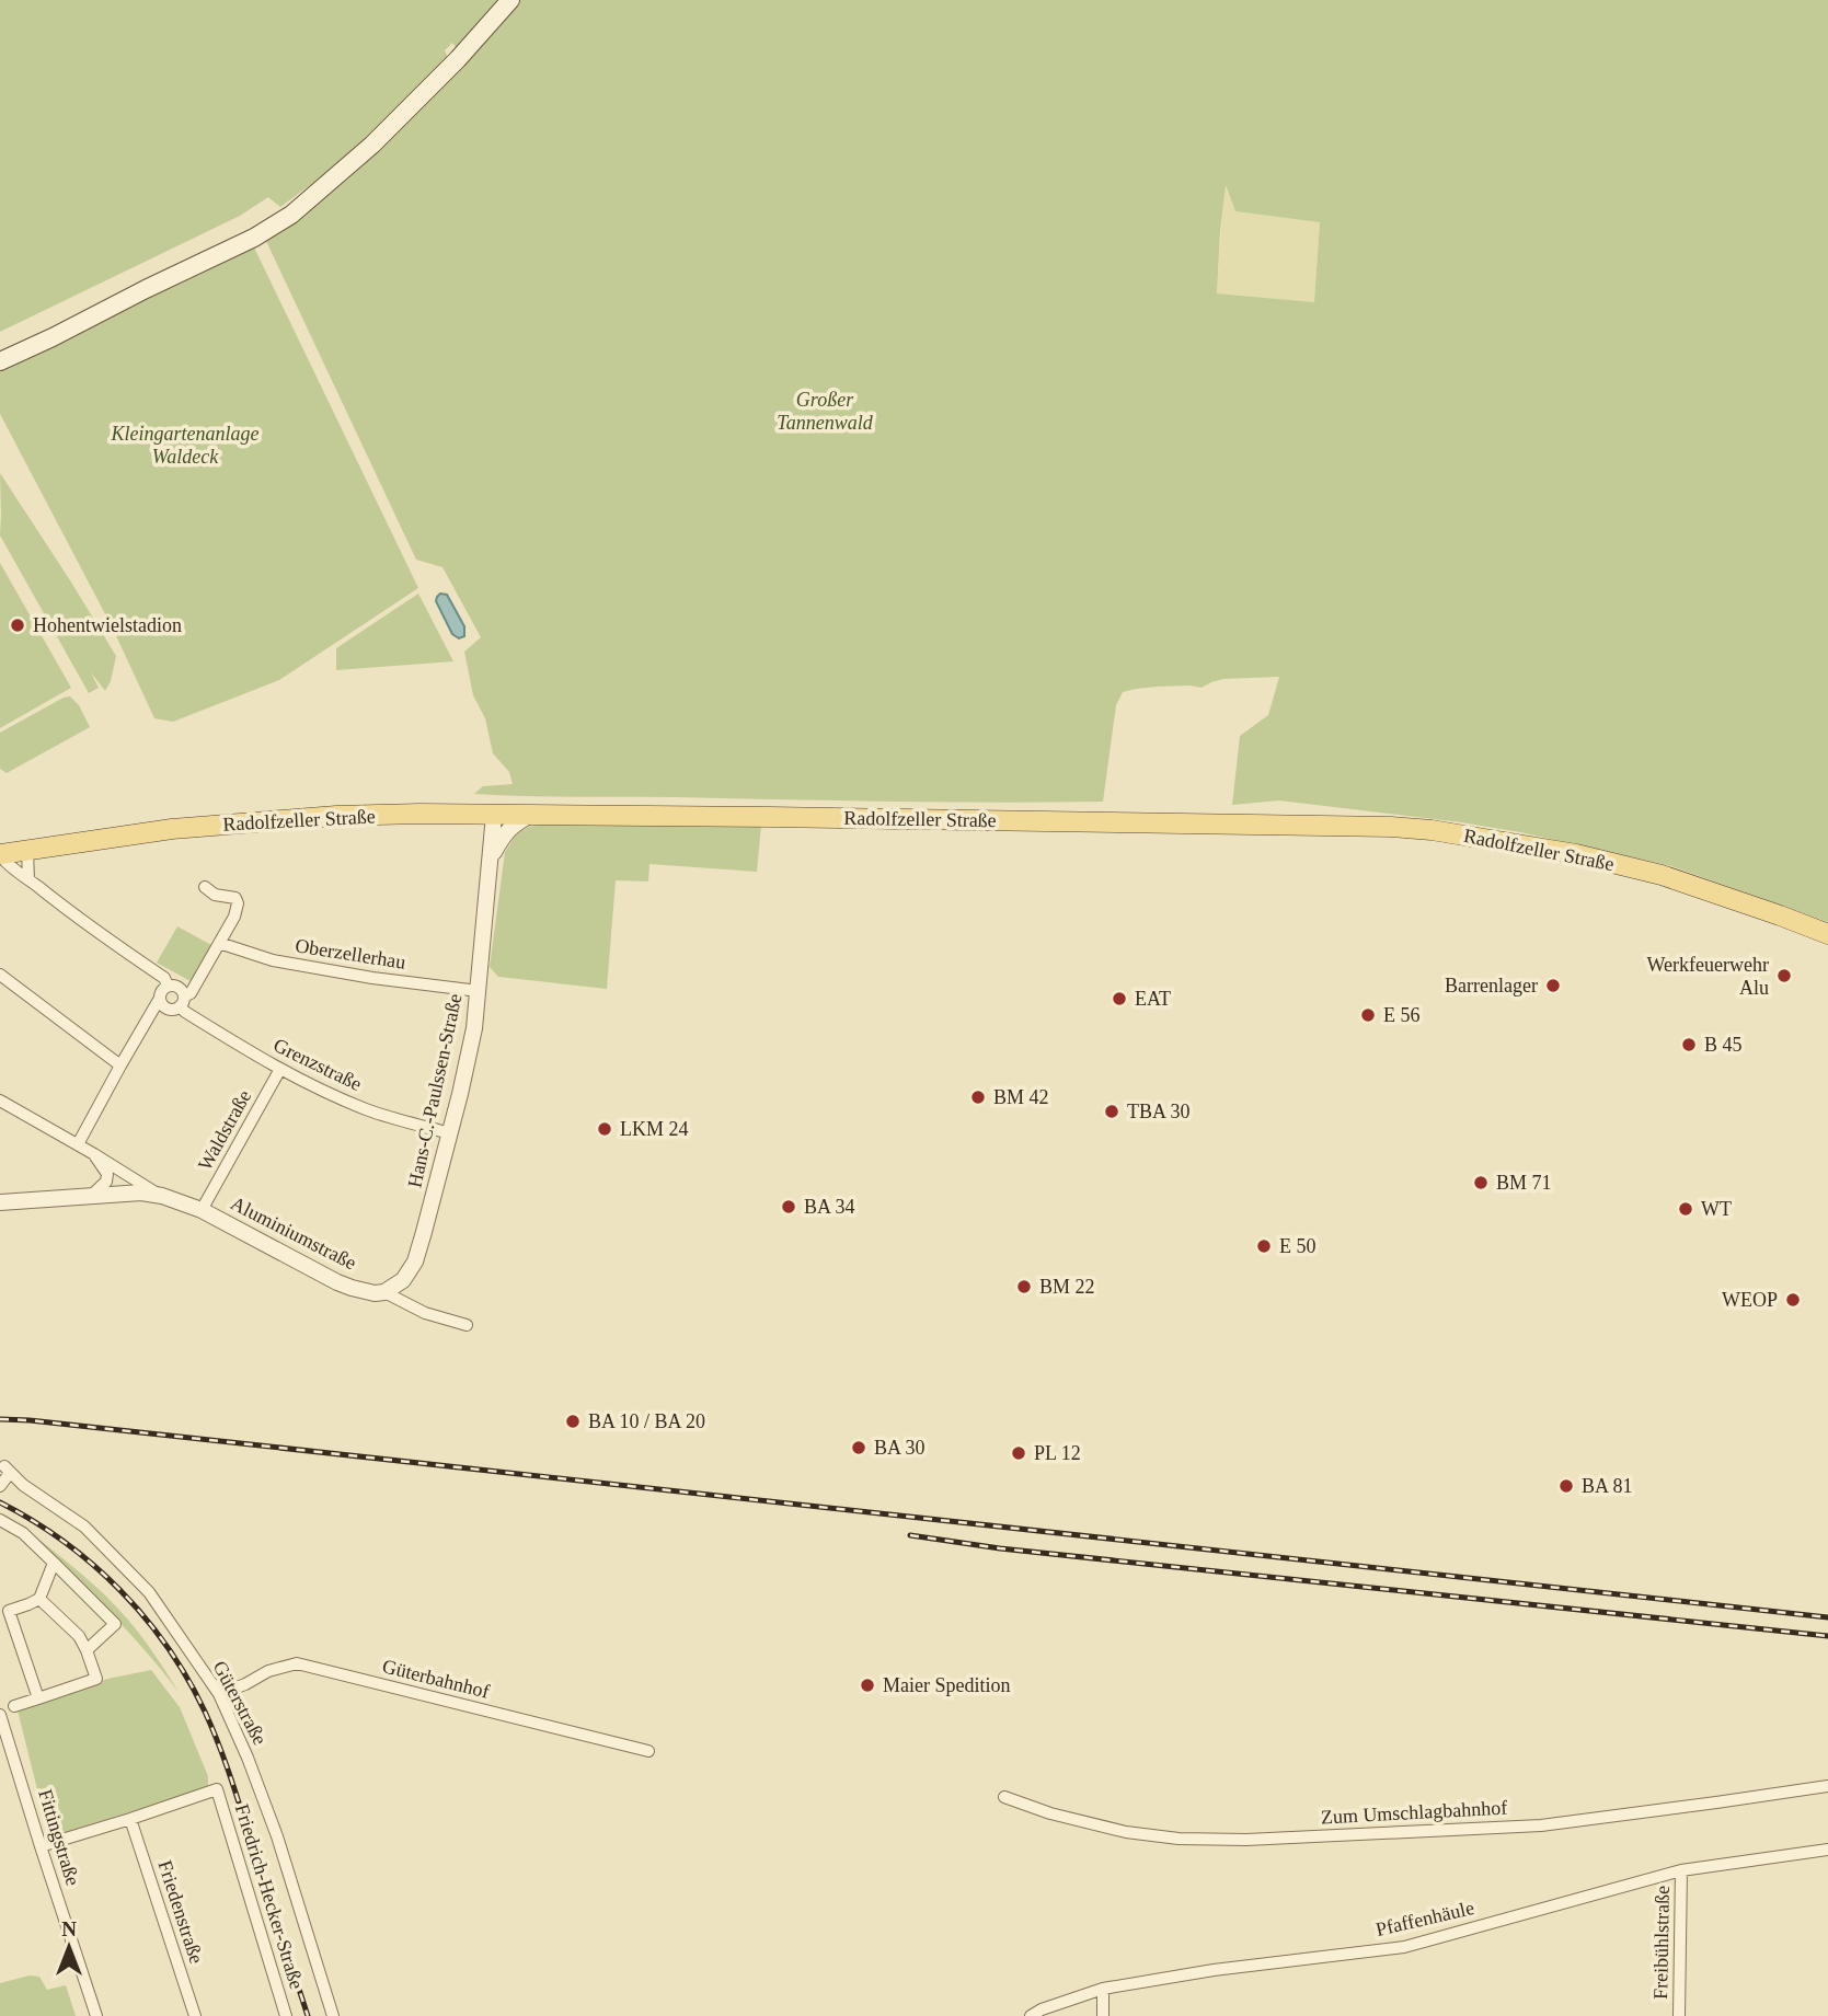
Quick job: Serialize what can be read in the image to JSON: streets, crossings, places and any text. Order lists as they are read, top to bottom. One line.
{"streets":{"main road":["Radolfzeller Straße"],"street":["Oberzellerhau","Grenzstraße","Hans-C.-Paulssen-Straße","Waldstraße","Aluminiumstraße","Güterbahnhof","Güterstraße","Zum Umschlagbahnhof","Fittingstraße","Friedrich-Hecker-Straße","Friedenstraße","Pfaffenhäule","Freibühlstraße"]},"crossings":[["Radolfzeller Straße","Hans-C.-Paulssen-Straße"],["Oberzellerhau","Hans-C.-Paulssen-Straße"],["Grenzstraße","Hans-C.-Paulssen-Straße"],["Grenzstraße","Waldstraße"],["Hans-C.-Paulssen-Straße","Aluminiumstraße"],["Waldstraße","Aluminiumstraße"],["Güterbahnhof","Güterstraße"],["Friedrich-Hecker-Straße","Friedenstraße"],["Pfaffenhäule","Freibühlstraße"]],"parks":["Großer Tannenwald","Kleingartenanlage Waldeck"],"places":["Hohentwielstadion","Werkfeuerwehr Alu","Barrenlager","EAT","E 56","B 45","BM 42","TBA 30","LKM 24","BM 71","BA 34","WT","E 50","BM 22","WEOP","BA 10 / BA 20","BA 30","PL 12","BA 81","Maier Spedition"],"north":"top"}
